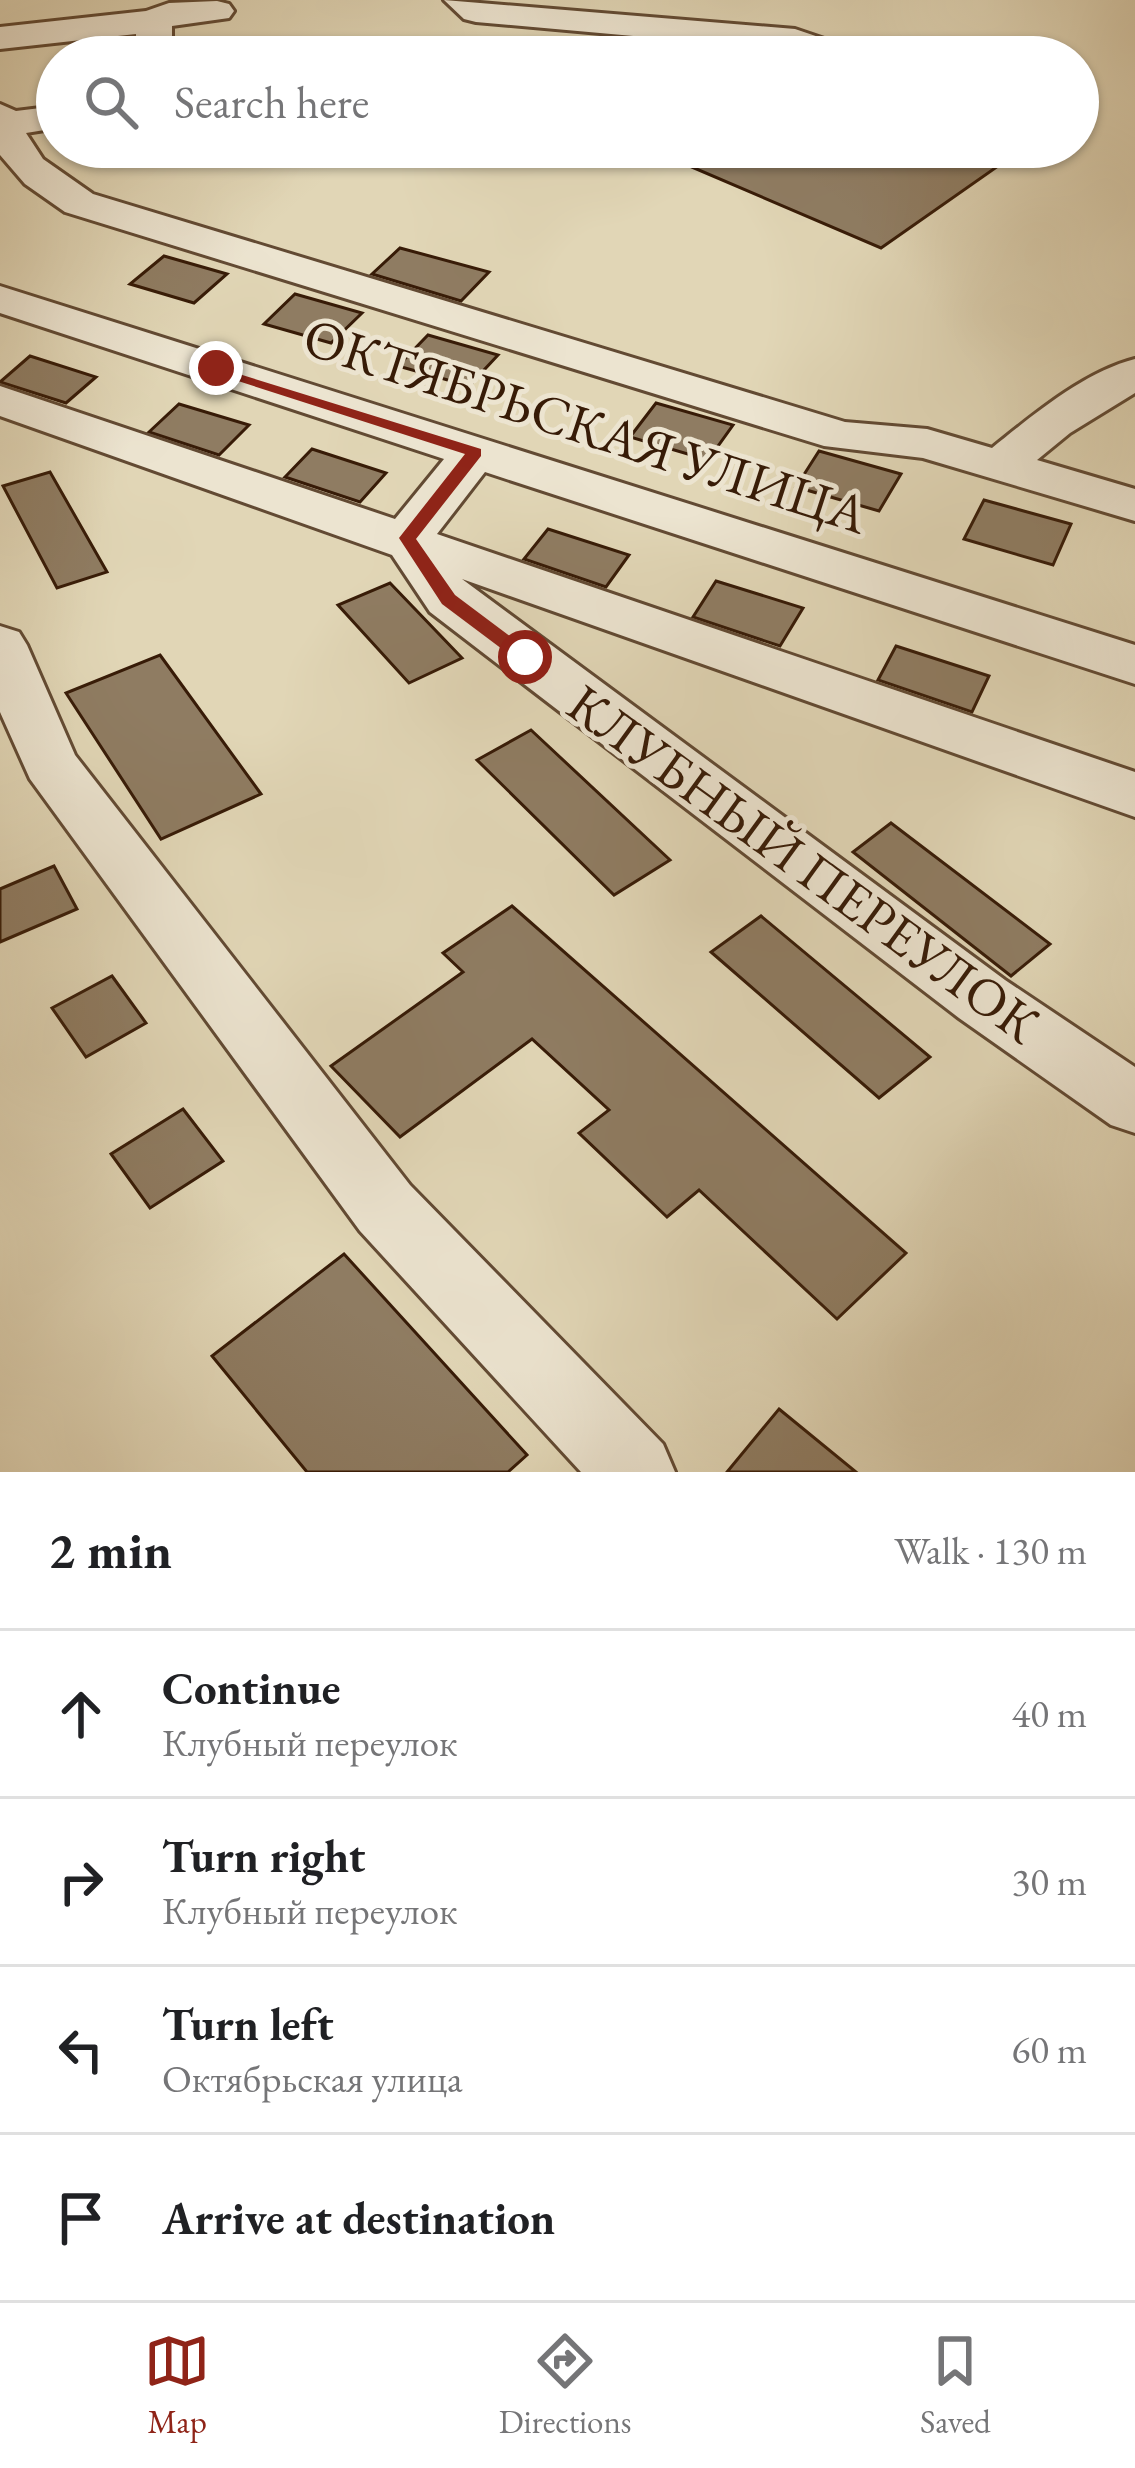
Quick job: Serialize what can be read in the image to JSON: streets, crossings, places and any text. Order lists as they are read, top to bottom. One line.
{"streets":{"street":["ОКТЯБРЬСКАЯ УЛИЦА","КЛУБНЫЙ ПЕРЕУЛОК"]},"page":{"search":"Search here","heading":["2 min","Walk · 130 m"],"list":[["Continue","Клубный переулок","40 m"],["Turn right","Клубный переулок","30 m"],["Turn left","Октябрьская улица","60 m"],"Arrive at destination"],"nav":["Map","Directions","Saved"]}}
